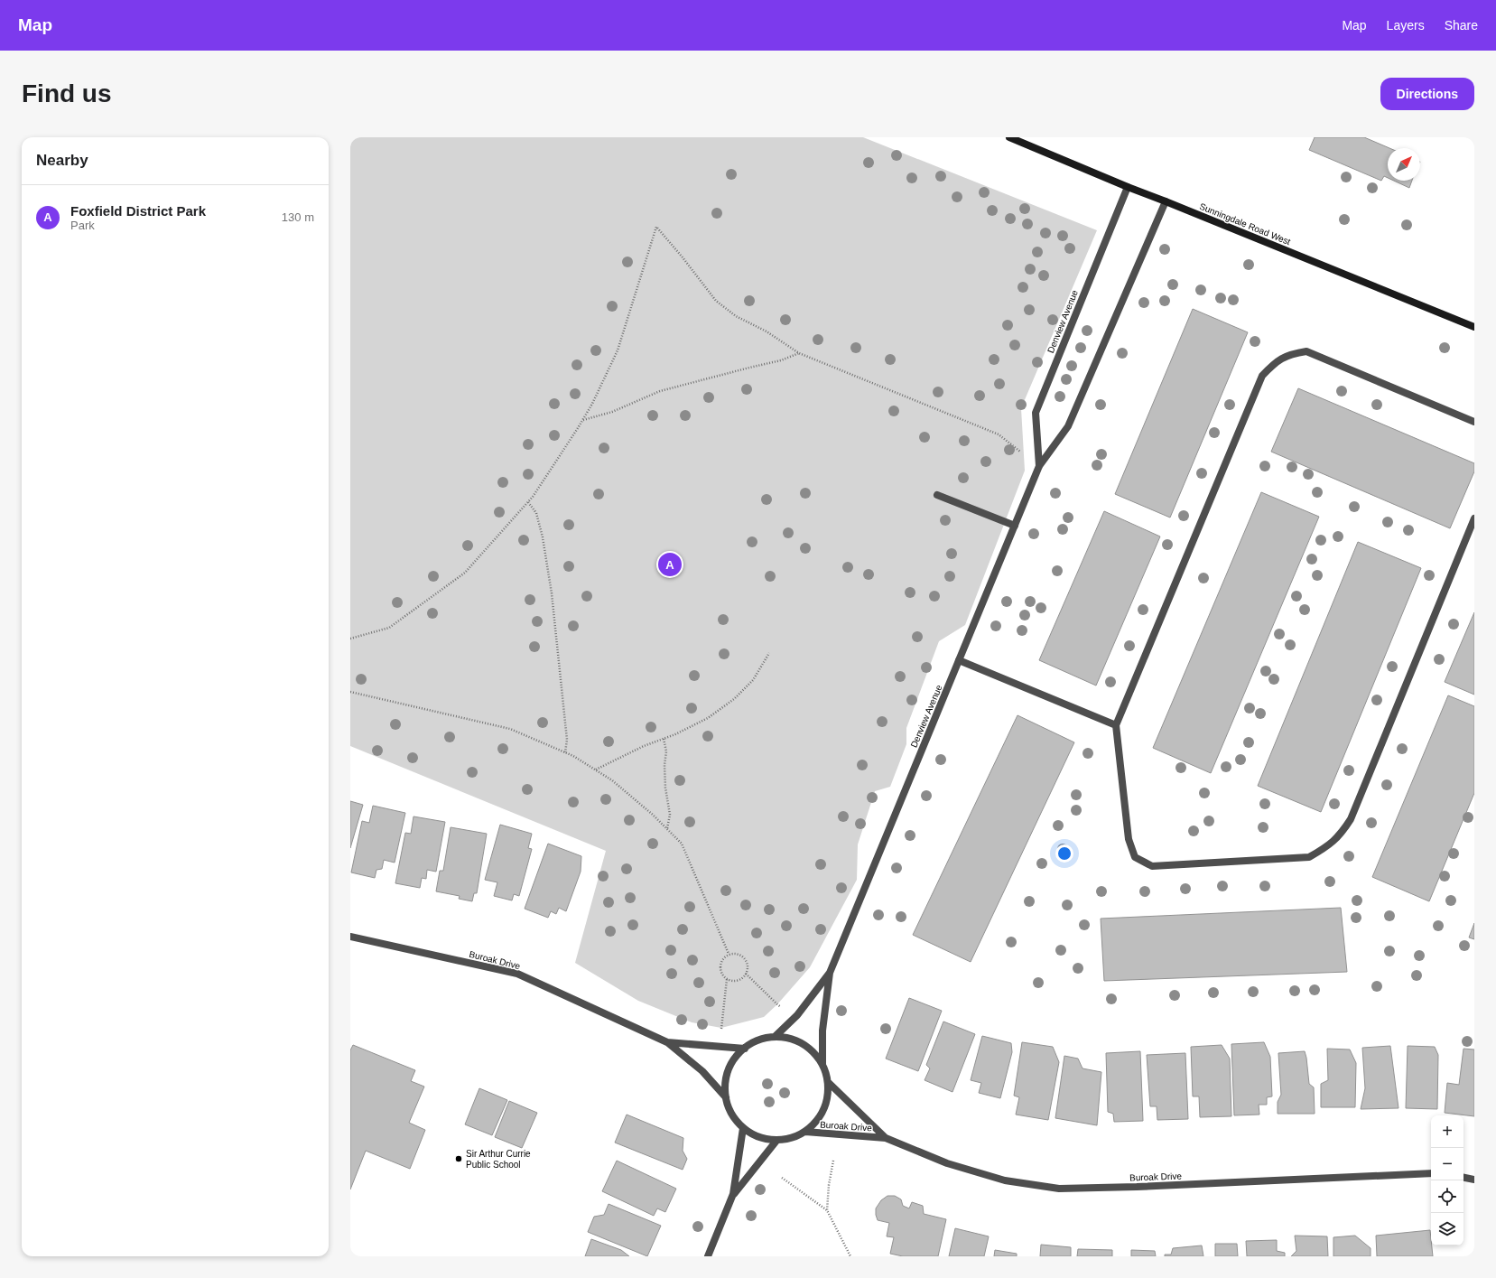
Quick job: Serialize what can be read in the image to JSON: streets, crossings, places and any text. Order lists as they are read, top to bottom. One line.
{"streets":{"main road":["Sunningdale Road West"],"street":["Denview Avenue","Buroak Drive"]},"crossings":[["Sunningdale Road West","Denview Avenue"],["Denview Avenue","Buroak Drive"]],"places":["Sir Arthur Currie Public School"],"north":"top right","page":{"header":"Map","nav":["Map","Layers","Share"],"buttons":"Directions","title":"Find us","heading":"Nearby","list":[{"mark":"A","name":"Foxfield District Park","note":"Park","value":"130 m"}],"pins":"A","map_buttons":["+","−"]}}
